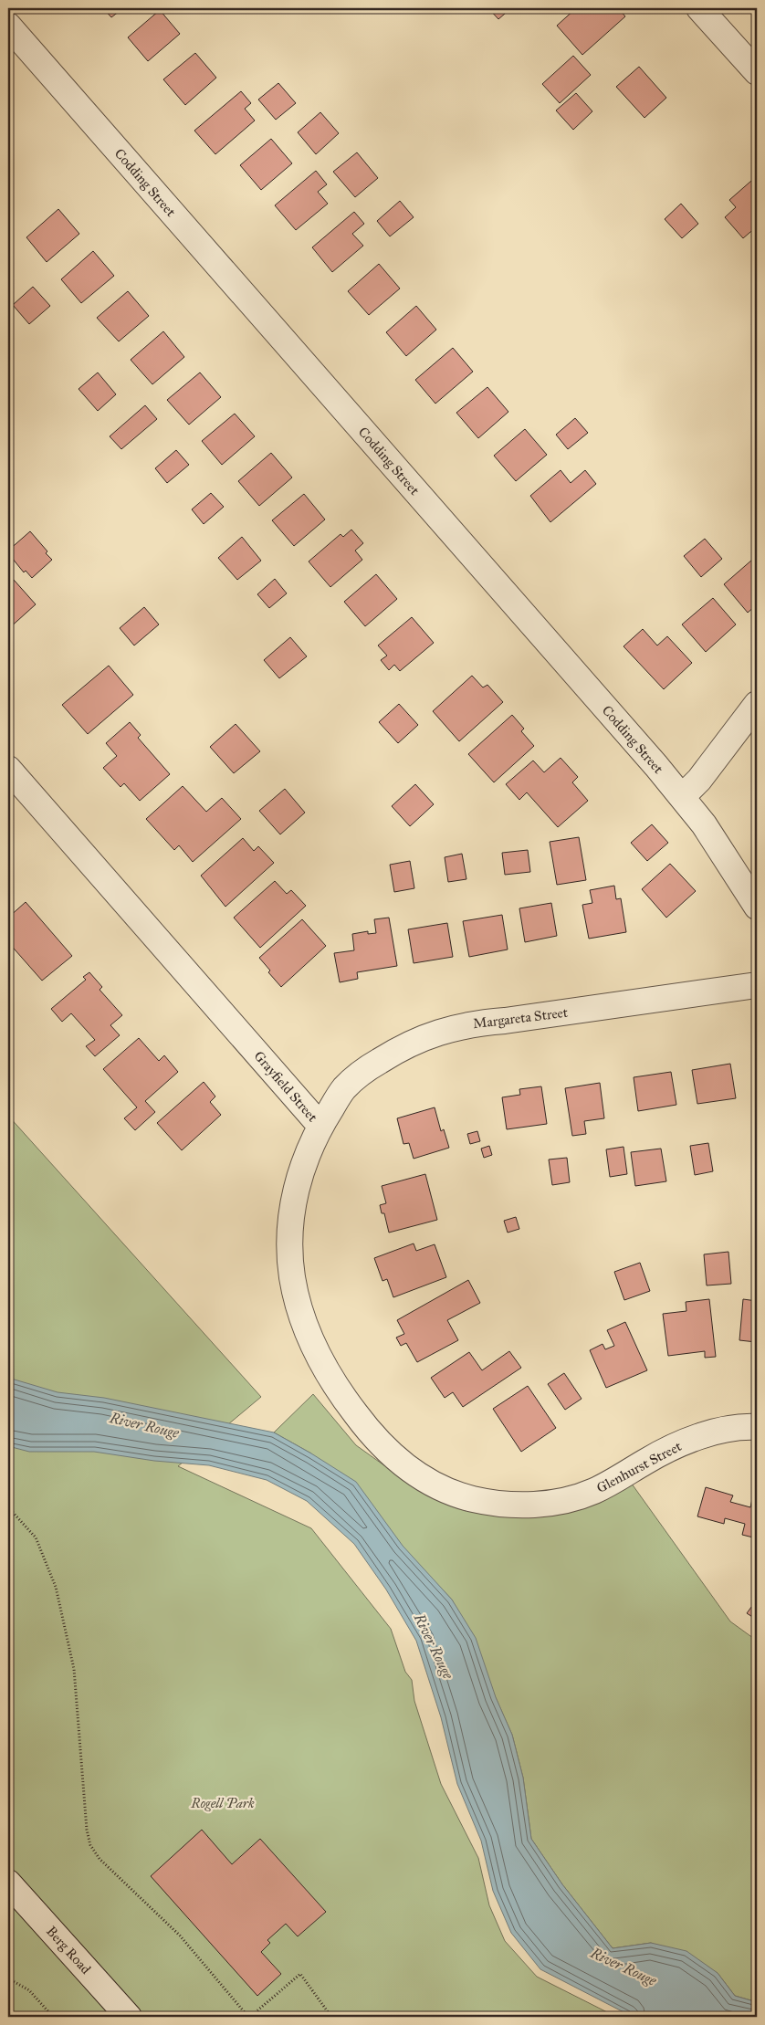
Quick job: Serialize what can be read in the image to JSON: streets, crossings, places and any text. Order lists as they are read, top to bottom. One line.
{"streets":{"street":["Codding Street","Margareta Street","Grayfield Street","Glenhurst Street","Berg Road"]},"crossings":[["Margareta Street","Grayfield Street"],["Grayfield Street","Glenhurst Street"]],"water":["River Rouge"],"parks":["Rogell Park"]}
